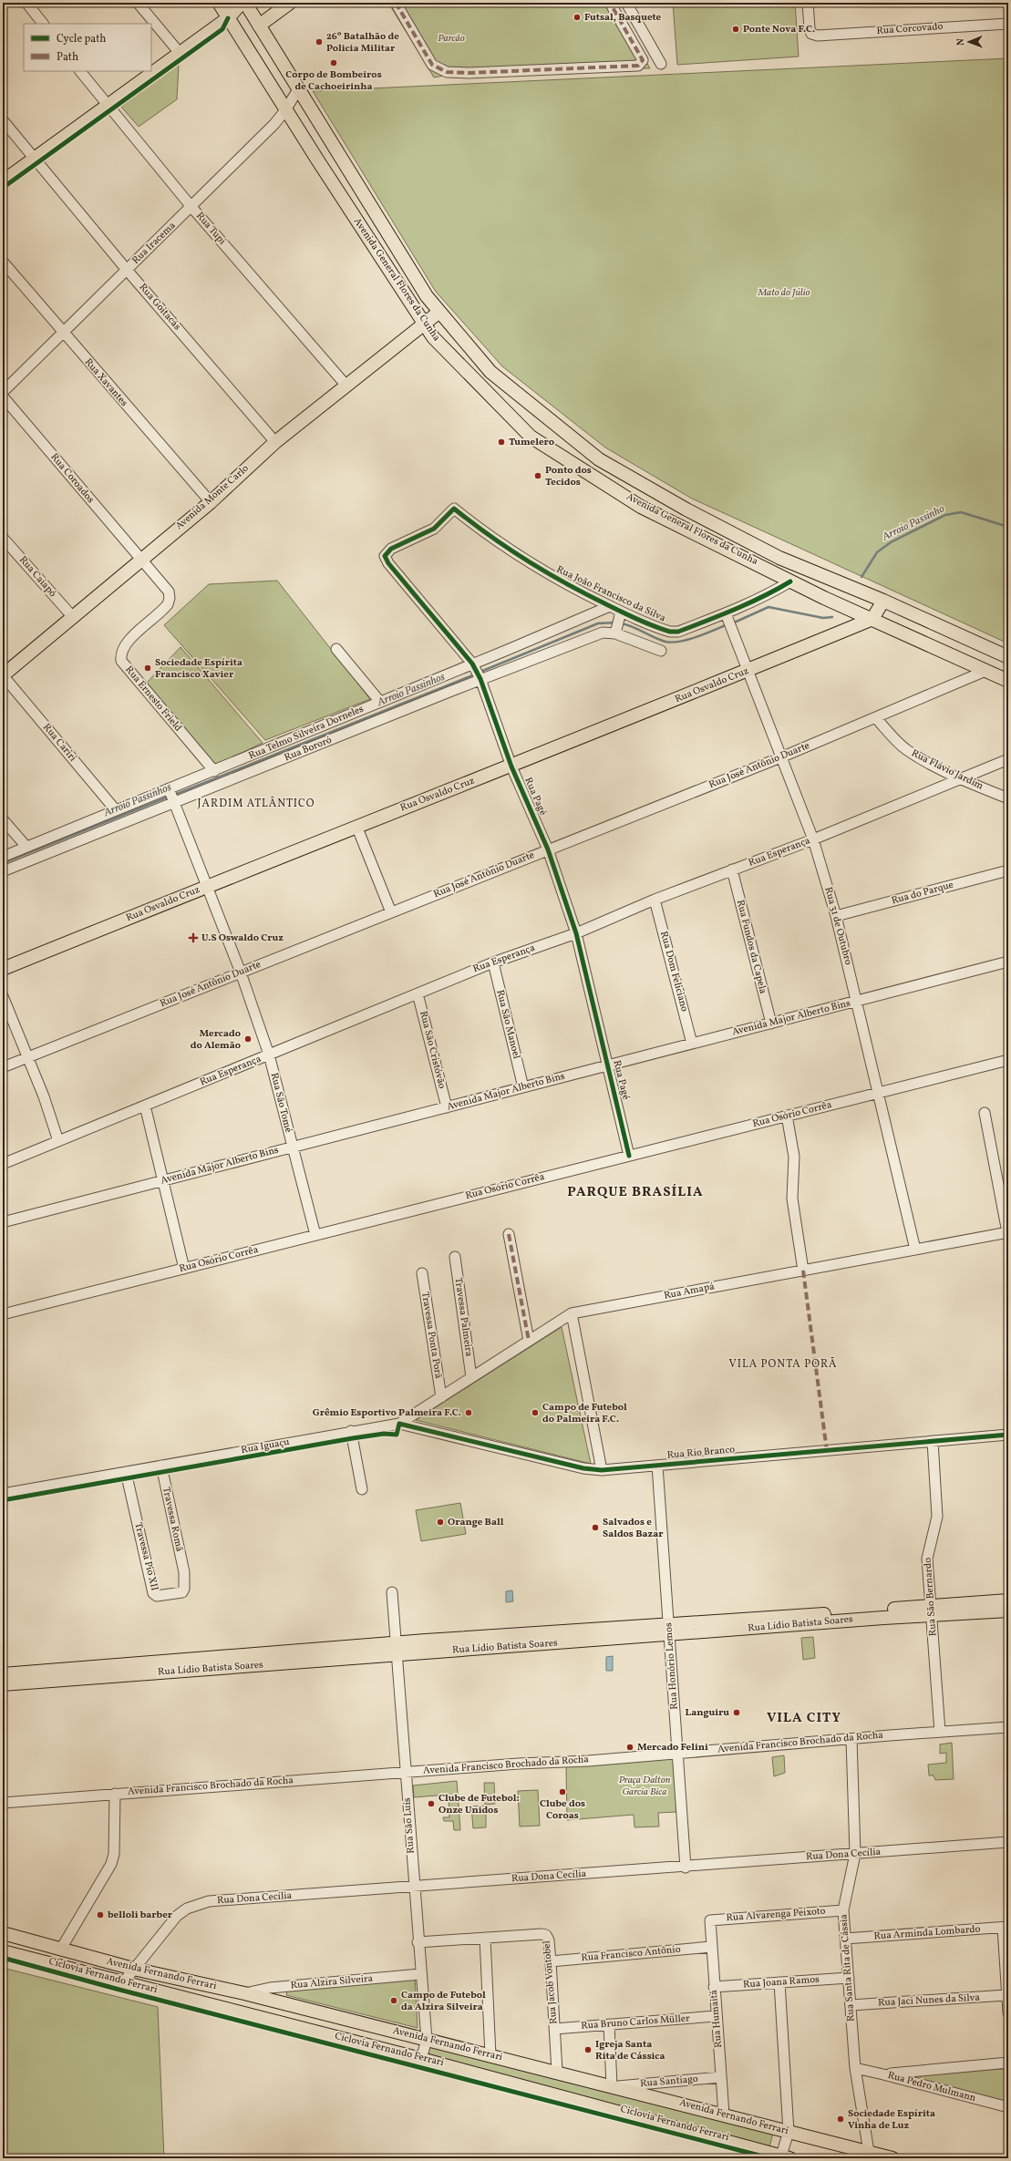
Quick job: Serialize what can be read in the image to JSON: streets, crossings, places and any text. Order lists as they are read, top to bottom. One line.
{"streets":{"main road":["Avenida General Flores da Cunha","Avenida Monte Carlo","Rua Osvaldo Cruz","Rua Lídio Batista Soares","Avenida Fernando Ferrari"],"street":["Rua Corcovado","Rua Tupi","Rua Iracema","Rua Goitacás","Rua Xavantes","Rua Coroados","Rua Caiapó","Rua João Francisco da Silva","Rua Ernesto Frield","Rua Telmo Silveira Dorneles","Rua Cariri","Rua Bororó","Rua José Antônio Duarte","Rua Flávio Jardim","Rua Pagé","Rua Esperança","Rua do Parque","Rua 31 de Outubro","Rua Fundos da Capela","Rua Dom Feliciano","Avenida Major Alberto Bins","Rua São Manoel","Rua São Cristóvão","Rua São Tomé","Rua Osório Corrêa","Rua Amapá","Travessa Palmeira","Travessa Ponta Porã","Rua Iguaçu","Rua Rio Branco","Travessa Romã","Travessa Pio XII","Rua São Bernardo","Rua Honório Lemos","Avenida Francisco Brochado da Rocha","Rua São Luís","Rua Dona Cecília","Rua Alvarenga Peixoto","Rua Arminda Lombardo","Rua Francisco Antônio","Rua Santa Rita de Cássia","Rua Alzira Silveira","Rua Jacob Vontobel","Rua Joana Ramos","Rua Jaci Nunes da Silva","Rua Humaitá","Rua Bruno Carlos Müller","Rua Santiago","Rua Pedro Mulmann"],"cycle path":["Ciclovia Fernando Ferrari"]},"crossings":[["Rua Tupi","Rua Iracema"],["Rua Tupi","Avenida Monte Carlo"],["Rua Iracema","Avenida General Flores da Cunha"],["Rua Iracema","Rua Goitacás"],["Rua Iracema","Rua Xavantes"],["Avenida General Flores da Cunha","Avenida Monte Carlo"],["Avenida General Flores da Cunha","Rua João Francisco da Silva"],["Avenida General Flores da Cunha","Rua Osvaldo Cruz"],["Avenida General Flores da Cunha","Rua José Antônio Duarte"],["Rua Goitacás","Avenida Monte Carlo"],["Rua Xavantes","Avenida Monte Carlo"],["Rua Coroados","Avenida Monte Carlo"],["Rua Coroados","Rua Ernesto Frield"],["Avenida Monte Carlo","Rua Caiapó"],["Avenida Monte Carlo","Rua Ernesto Frield"],["Avenida Monte Carlo","Rua Cariri"],["Rua João Francisco da Silva","Rua Telmo Silveira Dorneles"],["Rua João Francisco da Silva","Rua Bororó"],["Rua João Francisco da Silva","Rua Pagé"],["Rua João Francisco da Silva","Rua 31 de Outubro"],["Rua Osvaldo Cruz","Rua Pagé"],["Rua Osvaldo Cruz","Rua 31 de Outubro"],["Rua Osvaldo Cruz","Rua São Tomé"],["Rua Ernesto Frield","Rua Telmo Silveira Dorneles"],["Rua Telmo Silveira Dorneles","Rua Cariri"],["Rua Telmo Silveira Dorneles","Rua Bororó"],["Rua Telmo Silveira Dorneles","Rua Pagé"],["Rua Telmo Silveira Dorneles","Rua São Tomé"],["Rua Bororó","Rua Pagé"],["Rua Bororó","Rua São Tomé"],["Rua José Antônio Duarte","Rua Flávio Jardim"],["Rua José Antônio Duarte","Rua Pagé"],["Rua José Antônio Duarte","Rua 31 de Outubro"],["Rua José Antônio Duarte","Rua São Tomé"],["Rua Flávio Jardim","Rua Esperança"],["Rua Pagé","Rua Esperança"],["Rua Pagé","Avenida Major Alberto Bins"],["Rua Pagé","Rua Osório Corrêa"],["Rua Esperança","Rua 31 de Outubro"],["Rua Esperança","Rua Fundos da Capela"],["Rua Esperança","Rua Dom Feliciano"],["Rua Esperança","Rua São Manoel"],["Rua Esperança","Rua São Cristóvão"],["Rua Esperança","Rua São Tomé"],["Rua do Parque","Rua 31 de Outubro"],["Rua 31 de Outubro","Avenida Major Alberto Bins"],["Rua 31 de Outubro","Rua Osório Corrêa"],["Rua 31 de Outubro","Rua Amapá"],["Rua Fundos da Capela","Avenida Major Alberto Bins"],["Rua Dom Feliciano","Avenida Major Alberto Bins"],["Avenida Major Alberto Bins","Rua São Manoel"],["Avenida Major Alberto Bins","Rua São Cristóvão"],["Avenida Major Alberto Bins","Rua São Tomé"],["Rua São Tomé","Rua Osório Corrêa"],["Rua Amapá","Travessa Palmeira"],["Rua Amapá","Travessa Ponta Porã"],["Rua Amapá","Rua Iguaçu"],["Rua Amapá","Rua Rio Branco"],["Rua Iguaçu","Rua Rio Branco"],["Rua Iguaçu","Travessa Romã"],["Rua Iguaçu","Travessa Pio XII"],["Rua Rio Branco","Rua São Bernardo"],["Rua Rio Branco","Rua Honório Lemos"],["Travessa Romã","Travessa Pio XII"],["Rua São Bernardo","Rua Lídio Batista Soares"],["Rua São Bernardo","Avenida Francisco Brochado da Rocha"],["Rua Lídio Batista Soares","Rua Honório Lemos"],["Rua Lídio Batista Soares","Rua São Luís"],["Rua Honório Lemos","Avenida Francisco Brochado da Rocha"],["Rua Honório Lemos","Rua Dona Cecília"],["Avenida Francisco Brochado da Rocha","Rua São Luís"],["Avenida Francisco Brochado da Rocha","Rua Santa Rita de Cássia"],["Rua São Luís","Rua Dona Cecília"],["Rua São Luís","Avenida Fernando Ferrari"],["Rua São Luís","Rua Alzira Silveira"],["Rua São Luís","Rua Jacob Vontobel"],["Rua Dona Cecília","Rua Santa Rita de Cássia"],["Rua Dona Cecília","Avenida Fernando Ferrari"],["Rua Alvarenga Peixoto","Rua Santa Rita de Cássia"],["Rua Alvarenga Peixoto","Rua Humaitá"],["Rua Arminda Lombardo","Rua Santa Rita de Cássia"],["Rua Francisco Antônio","Rua Jacob Vontobel"],["Rua Francisco Antônio","Rua Humaitá"],["Rua Santa Rita de Cássia","Avenida Fernando Ferrari"],["Rua Santa Rita de Cássia","Rua Joana Ramos"],["Rua Santa Rita de Cássia","Rua Jaci Nunes da Silva"],["Rua Santa Rita de Cássia","Rua Pedro Mulmann"],["Avenida Fernando Ferrari","Rua Alzira Silveira"],["Avenida Fernando Ferrari","Rua Jacob Vontobel"],["Avenida Fernando Ferrari","Rua Humaitá"],["Avenida Fernando Ferrari","Rua Santiago"],["Rua Jacob Vontobel","Rua Bruno Carlos Müller"],["Rua Joana Ramos","Rua Humaitá"],["Rua Humaitá","Rua Bruno Carlos Müller"],["Rua Humaitá","Rua Santiago"]],"districts":["JARDIM ATLÂNTICO","PARQUE BRASÍLIA","VILA PONTA PORÃ","VILA CITY"],"water":["Arroio Passinho","Arroio Passinhos"],"parks":["Parcão","Mato do Júlio","Praça Dalton Garcia Bica"],"places":{"other":["Futsal, Basquete","Ponte Nova F.C.","26º Batalhão de Policia Militar","Corpo de Bombeiros de Cachoeirinha","Tumelero","Ponto dos Tecidos","Sociedade Espírita Francisco Xavier","Mercado do Alemão","Grêmio Esportivo Palmeira F.C.","Campo de Futebol do Palmeira F.C.","Orange Ball","Salvados e Saldos Bazar","Languiru","Mercado Felini","Clube dos Coroas","Clube de Futebol: Onze Unidos","belloli barber","Campo de Futebol da Alzira Silveira","Igreja Santa Rita de Cássica","Sociedade Espírita Vinha de Luz"],"health":["U.S Oswaldo Cruz"]},"legend":["Cycle path","Path"],"north":"left"}
